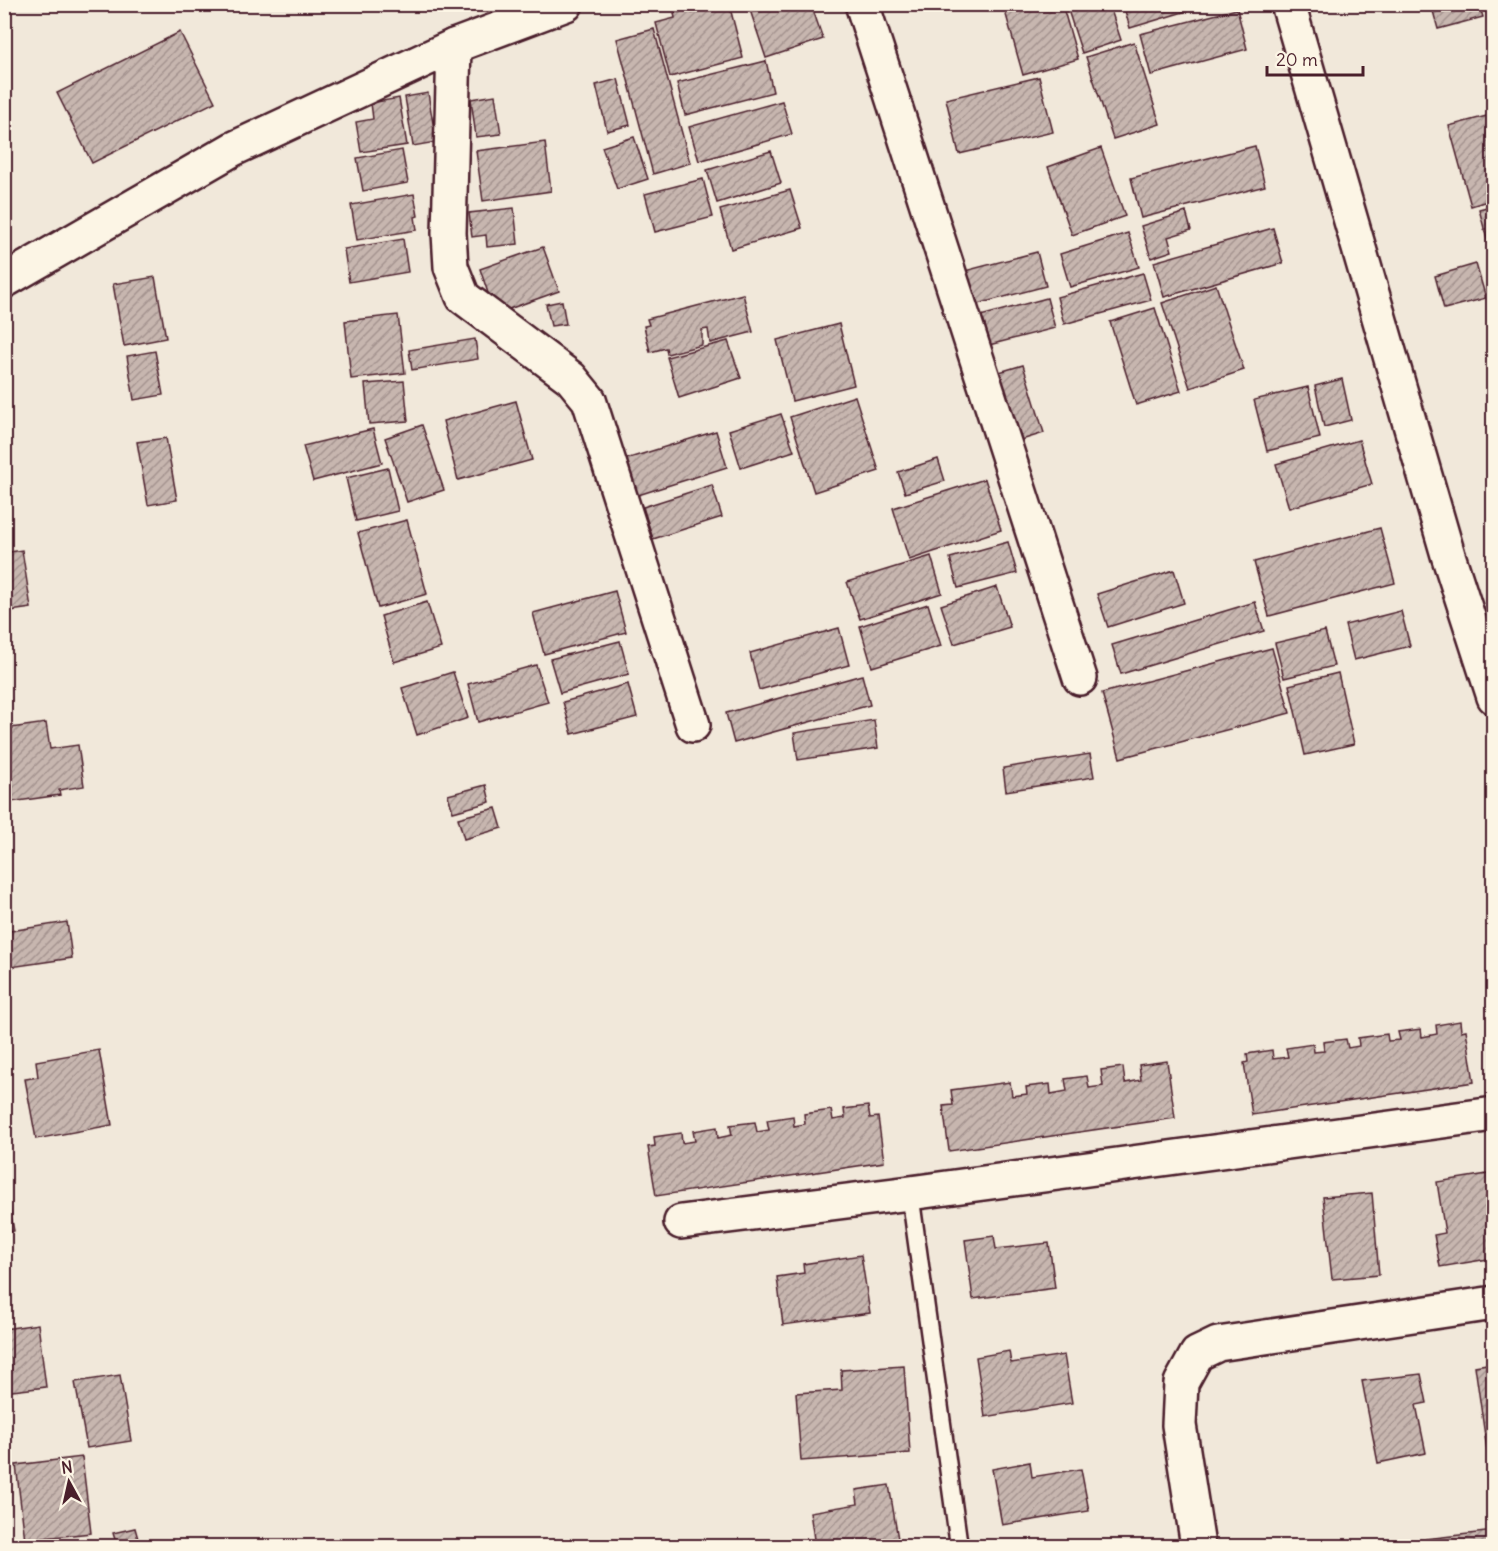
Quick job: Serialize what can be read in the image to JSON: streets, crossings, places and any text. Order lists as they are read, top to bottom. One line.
{"scale_bar":"20 m","north":"top"}
